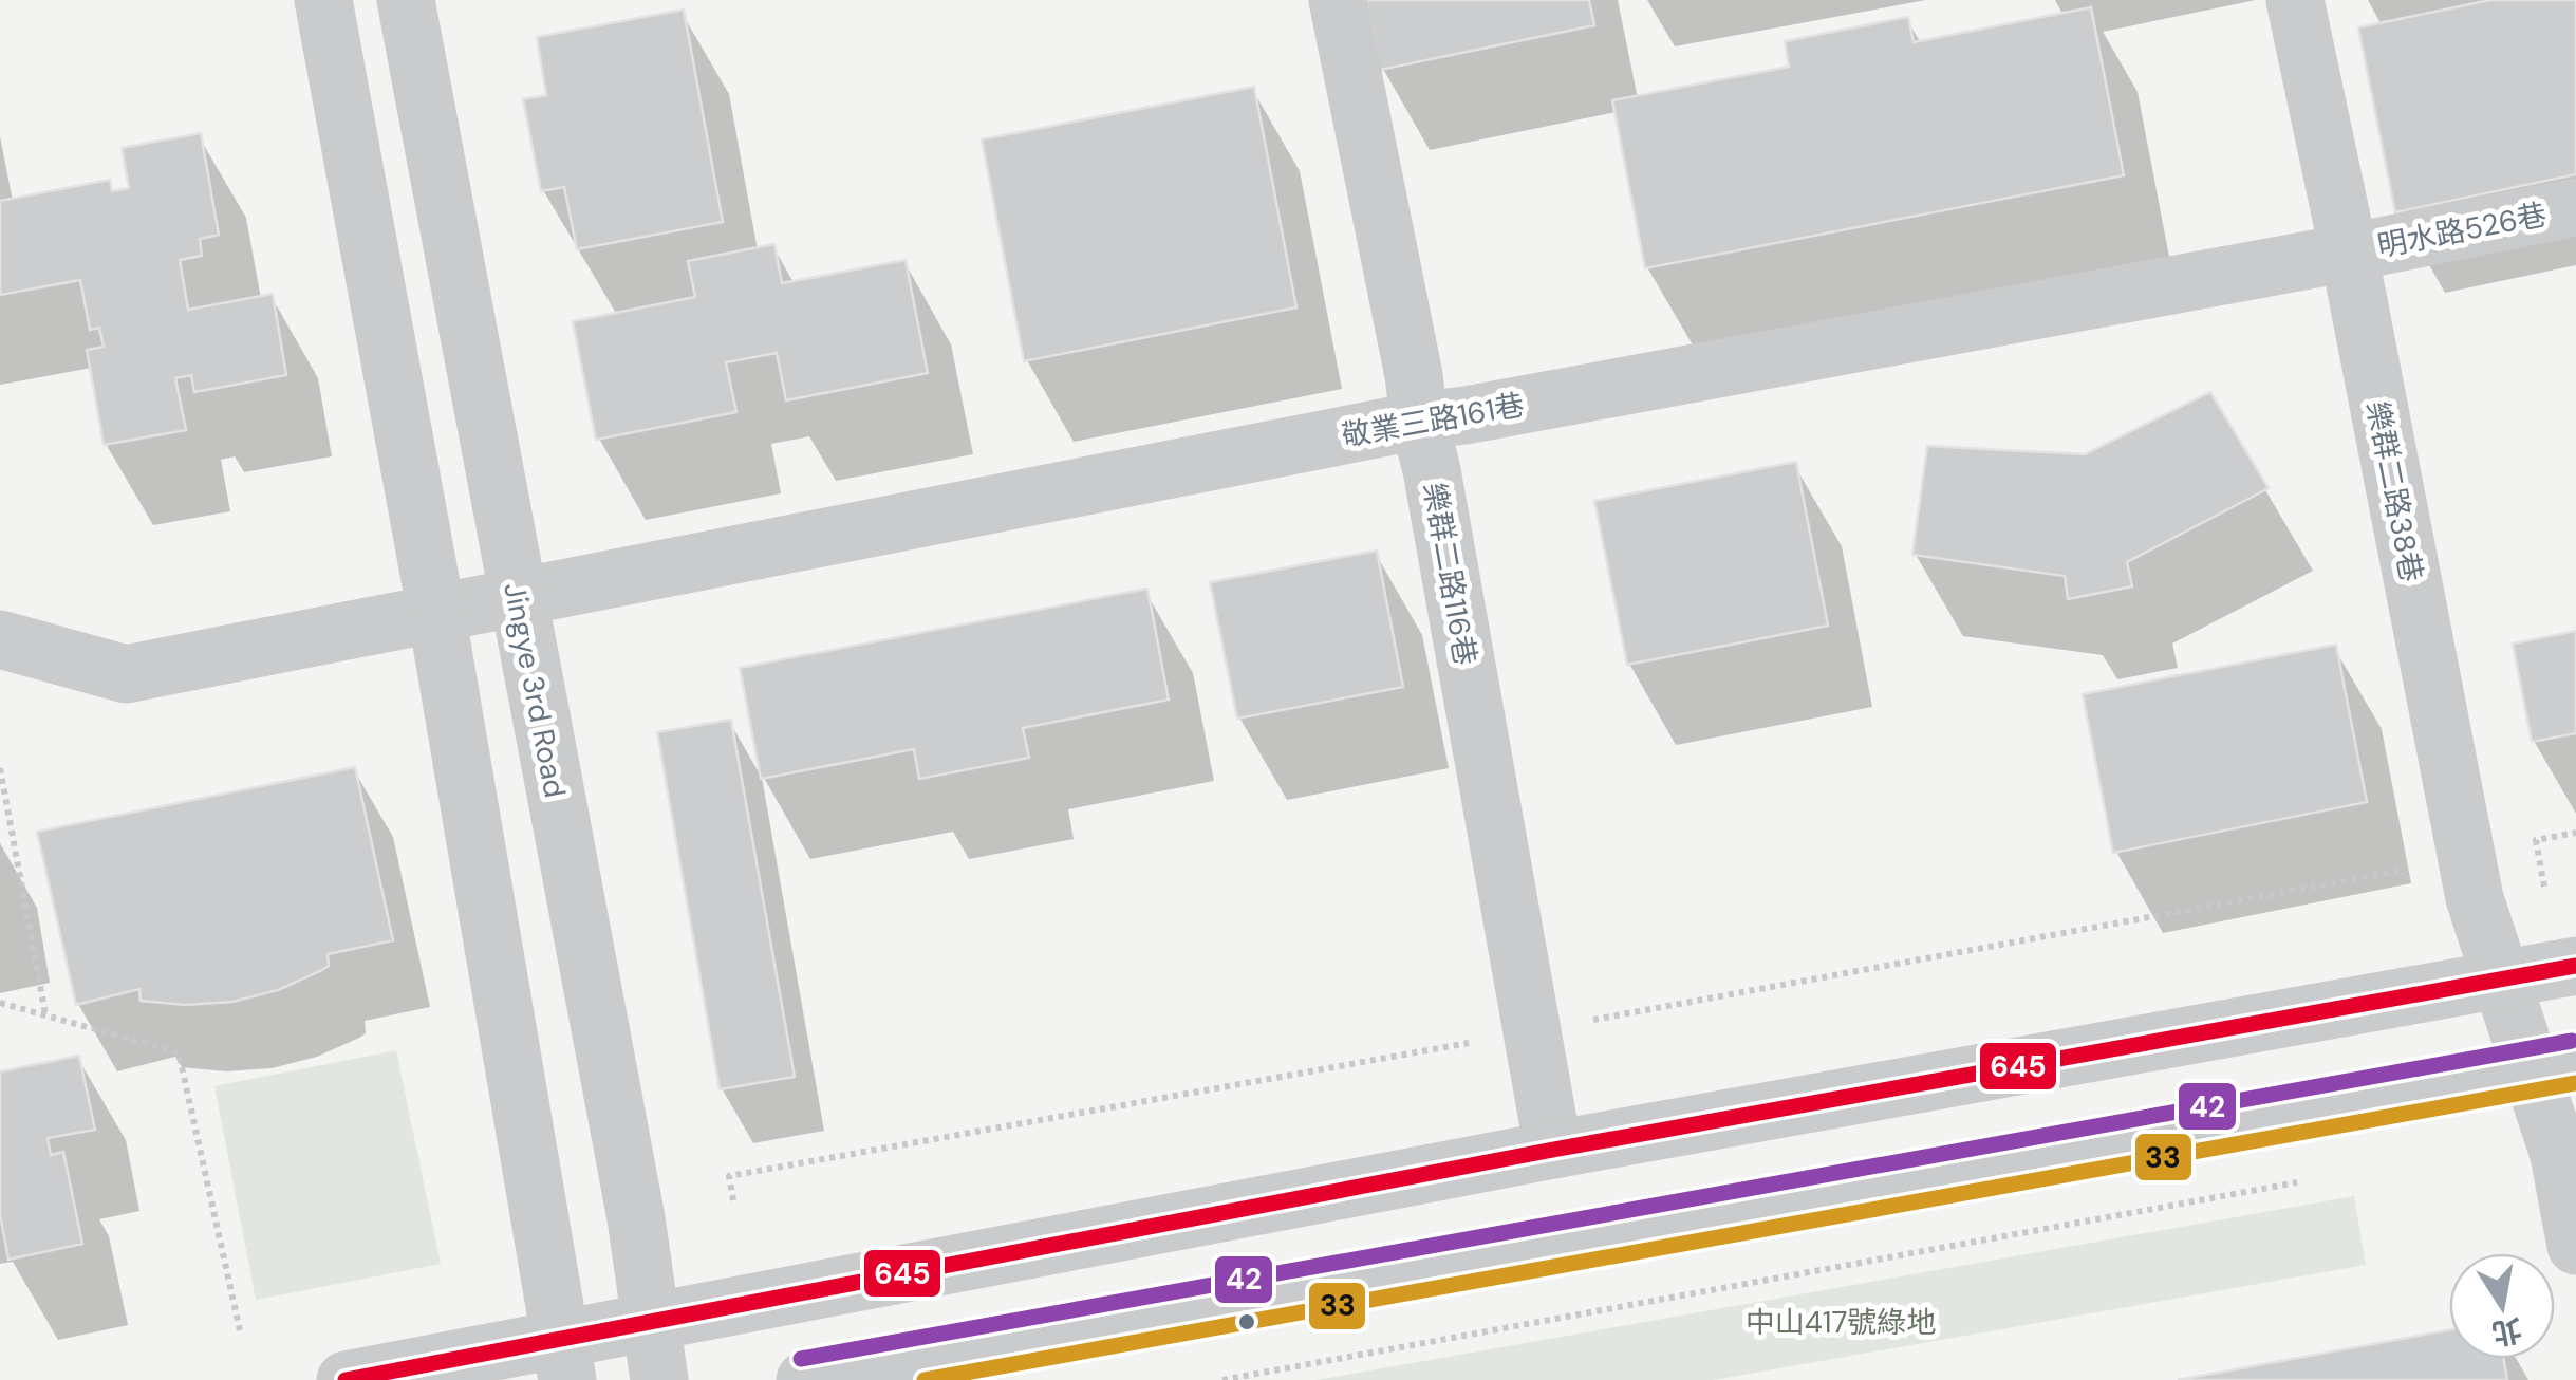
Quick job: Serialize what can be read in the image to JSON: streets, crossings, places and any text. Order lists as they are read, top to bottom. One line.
{"streets":{"street":["明水路526巷","敬業三路161巷","樂群二路38巷","樂群二路116巷","Jingye 3rd Road"]},"crossings":[["明水路526巷","敬業三路161巷"],["明水路526巷","樂群二路38巷"],["敬業三路161巷","樂群二路38巷"],["敬業三路161巷","樂群二路116巷"],["敬業三路161巷","Jingye 3rd Road"]],"parks":["中山417號綠地"],"lines":["transit line 645","transit line 42","transit line 33"],"north":"bottom"}
